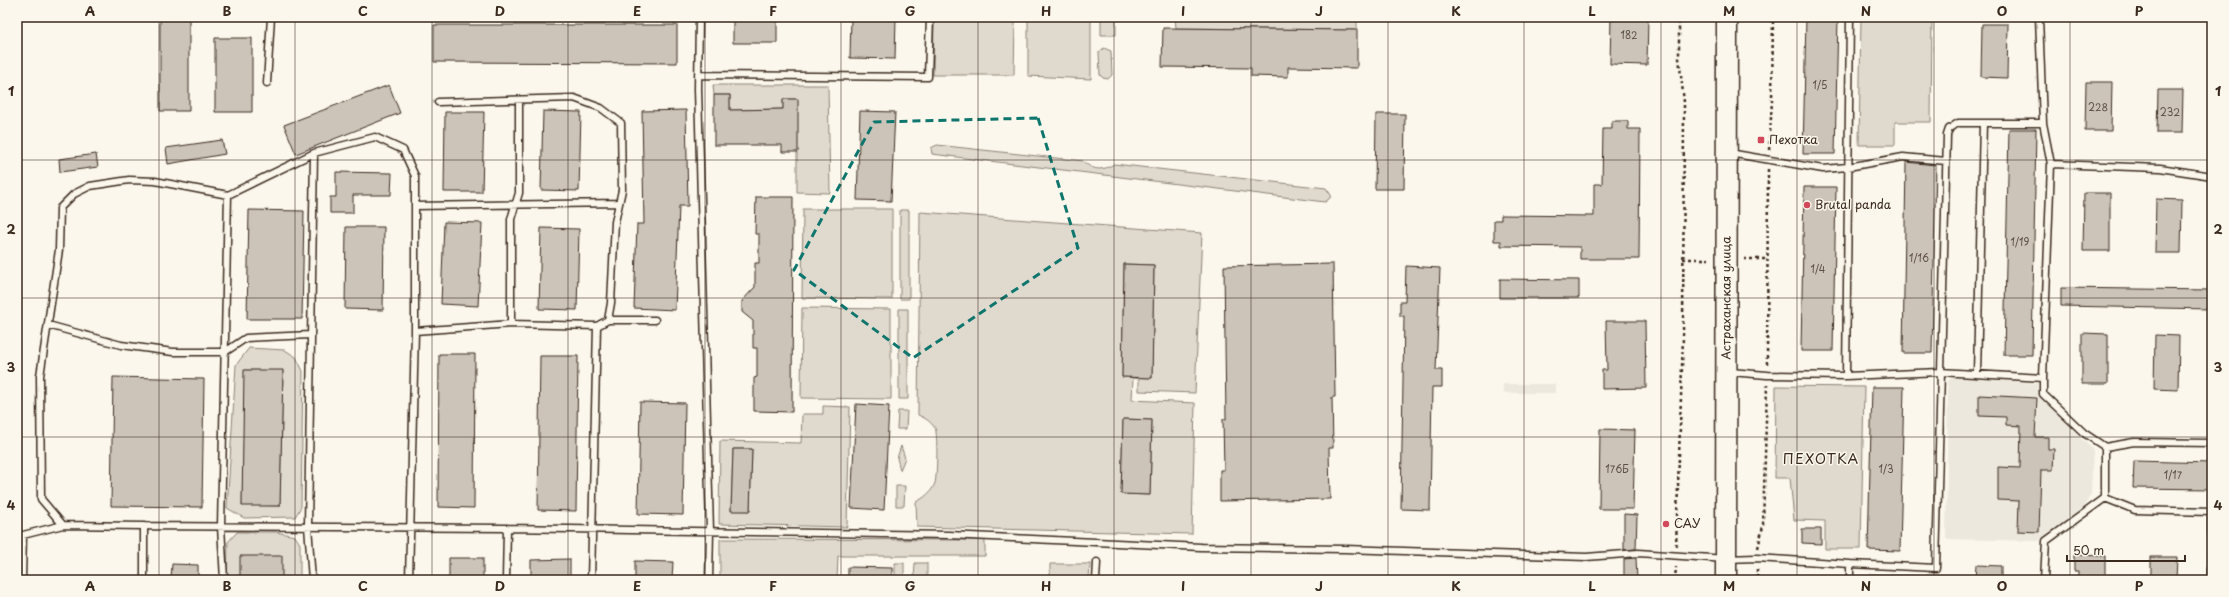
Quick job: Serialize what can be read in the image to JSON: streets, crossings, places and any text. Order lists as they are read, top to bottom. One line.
{"streets":{"main road":["Астраханская улица"]},"districts":["ПЕХОТКА"],"places":{"transit":["Пехотка"],"other":["Brutal panda","САУ"]},"house_numbers":["182","1/5","228","232","1/19","1/16","1/4","176Б","1/3","1/17"],"scale_bar":"50 m","grid":{"columns":["A","B","C","D","E","F","G","H","I","J","K","L","M","N","O","P"],"rows":["1","2","3","4"]}}
